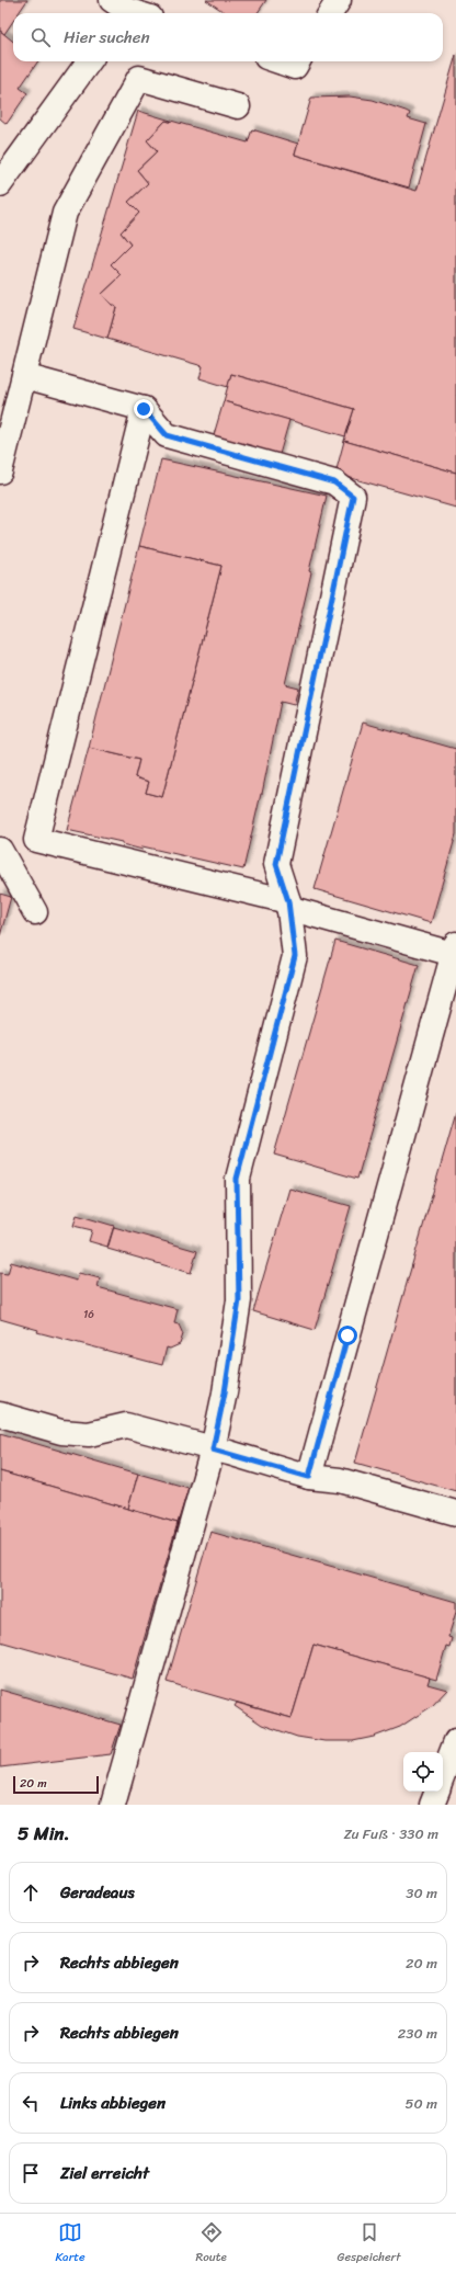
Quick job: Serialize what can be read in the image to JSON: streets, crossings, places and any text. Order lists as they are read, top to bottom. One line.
{"house_numbers":["16"],"scale_bar":"20 m","page":{"search":"Hier suchen","scale":"20 m","heading":["5 Min.","Zu Fuß · 330 m"],"list":[["Geradeaus","30 m"],["Rechts abbiegen","20 m"],["Rechts abbiegen","230 m"],["Links abbiegen","50 m"],"Ziel erreicht"],"nav":["Karte","Route","Gespeichert"]}}
